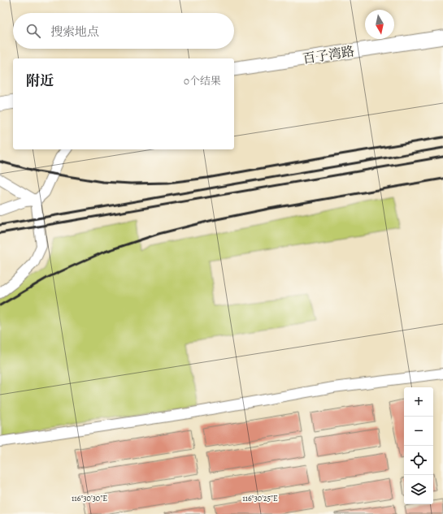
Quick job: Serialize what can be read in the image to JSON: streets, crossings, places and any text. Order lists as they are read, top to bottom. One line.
{"streets":{"street":["百子湾路"]},"north":"bottom","page":{"search":"搜索地点","heading":["附近","0个结果"],"map_buttons":["+","−"]},"coordinates":["116°30'30\"E","116°30'25\"E"]}
